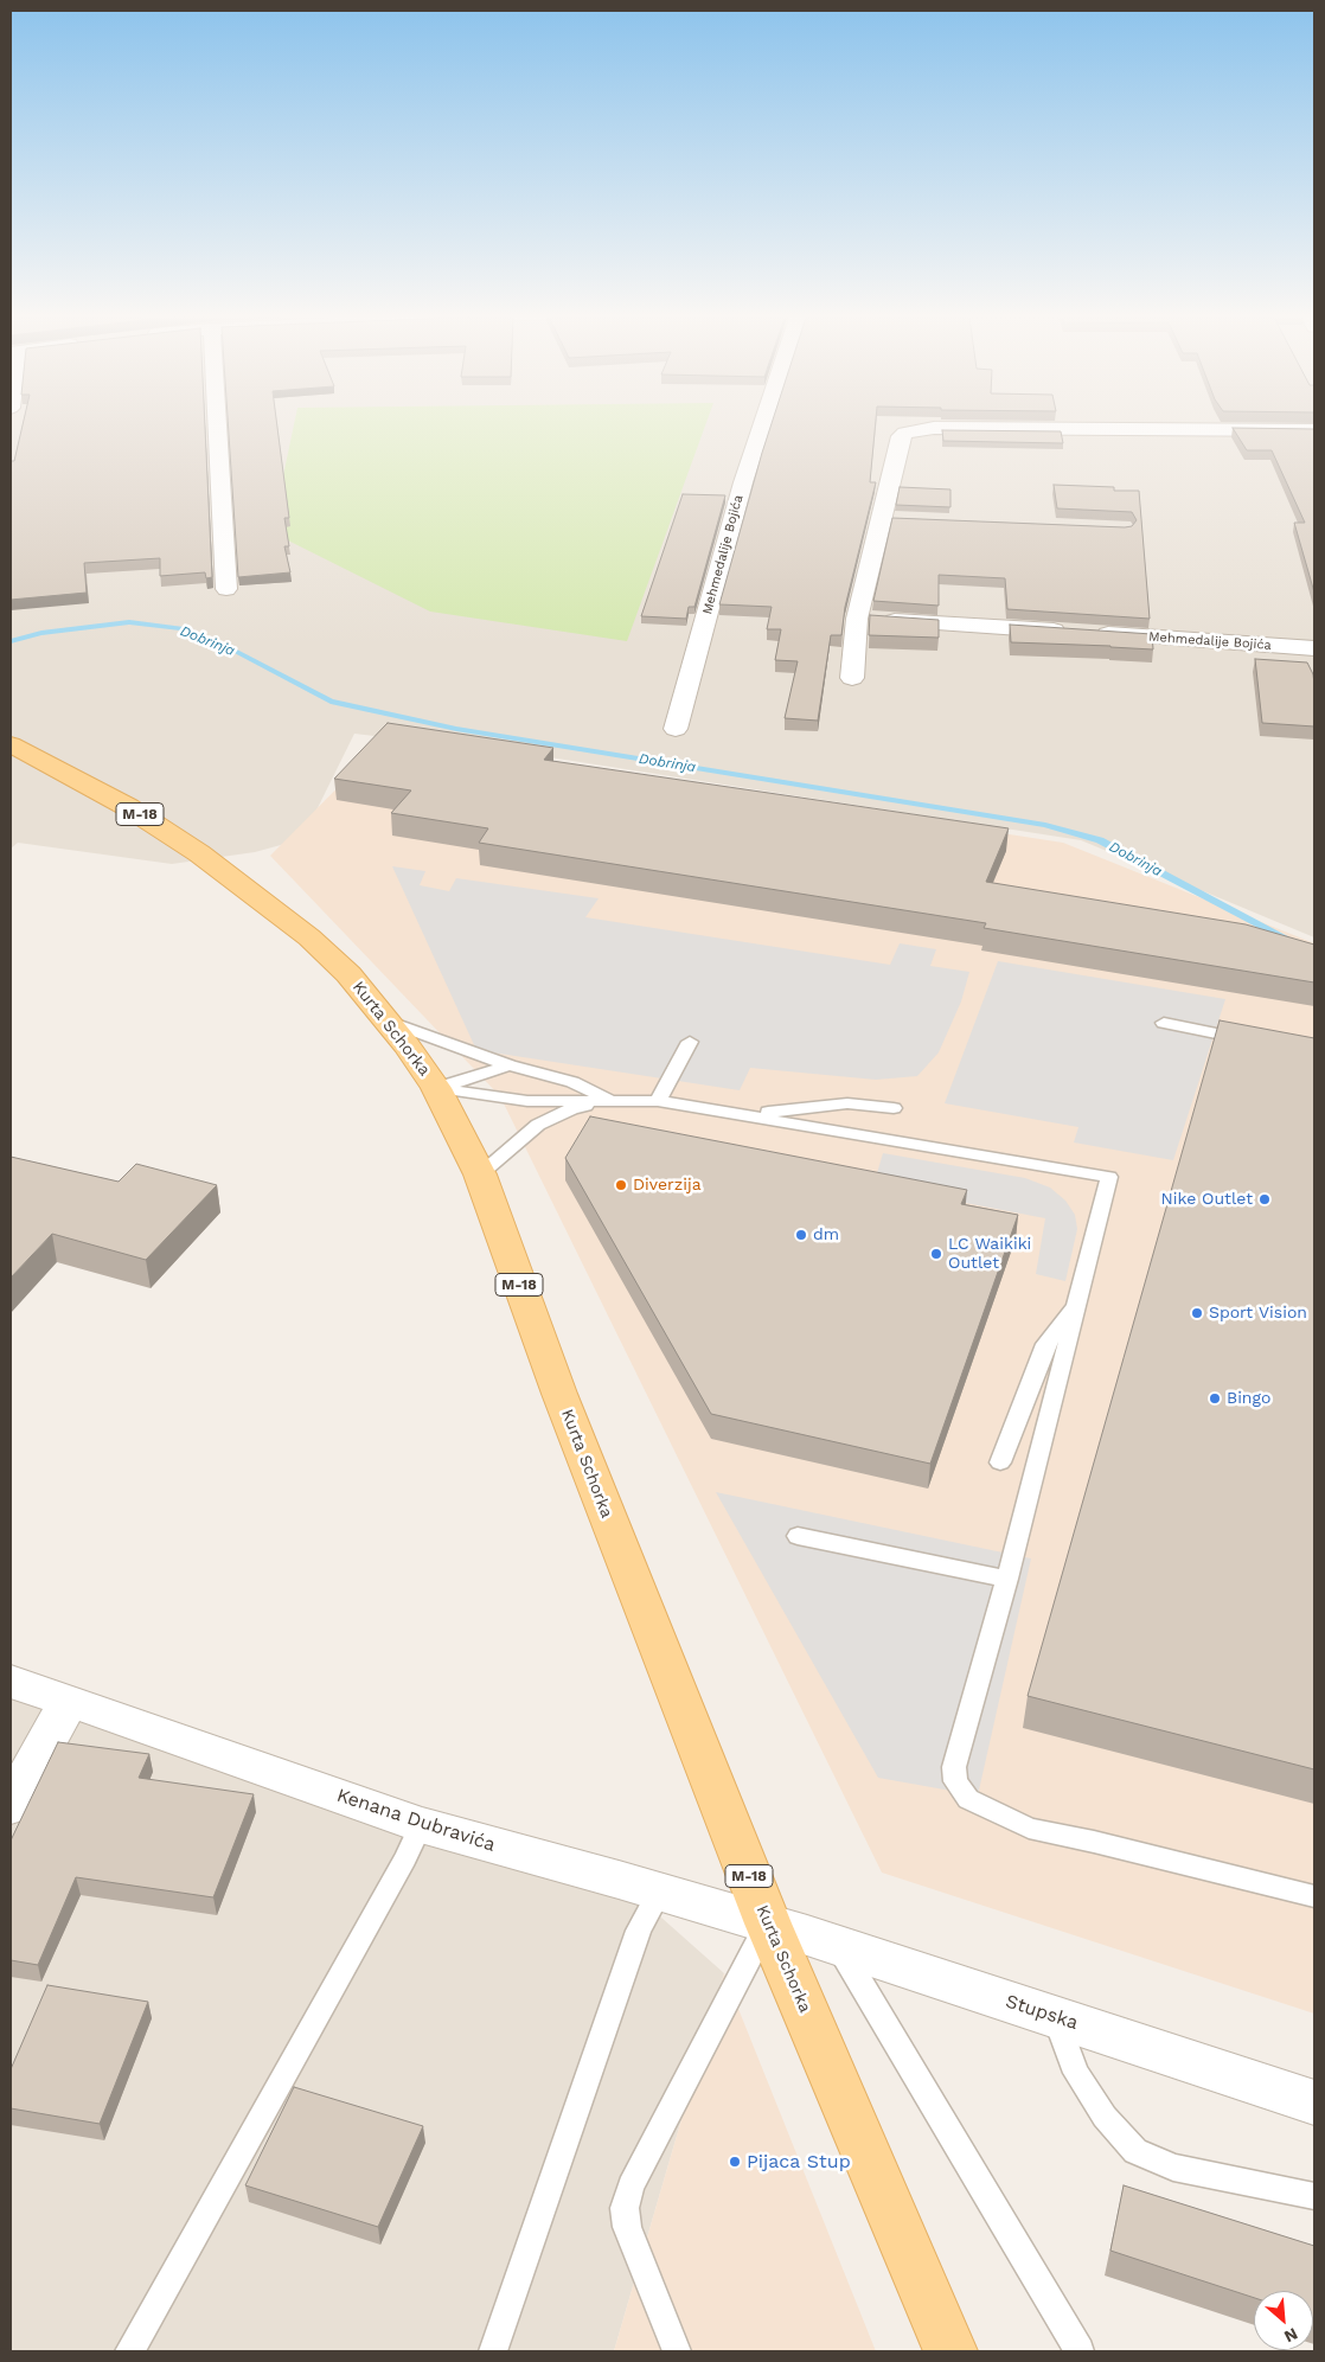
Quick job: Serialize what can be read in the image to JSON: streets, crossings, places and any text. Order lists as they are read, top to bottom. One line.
{"streets":{"main road":["M-18","Kurta Schorka"],"street":["Mehmedalije Bojića","Kenana Dubravića","Stupska"]},"crossings":[["Kurta Schorka","Kenana Dubravića"],["Kurta Schorka","Stupska"],["Kenana Dubravića","Stupska"]],"water":["Dobrinja"],"places":["Diverzija","Nike Outlet","dm","LC Waikiki Outlet","Sport Vision","Bingo","Pijaca Stup"],"north":"bottom right"}
